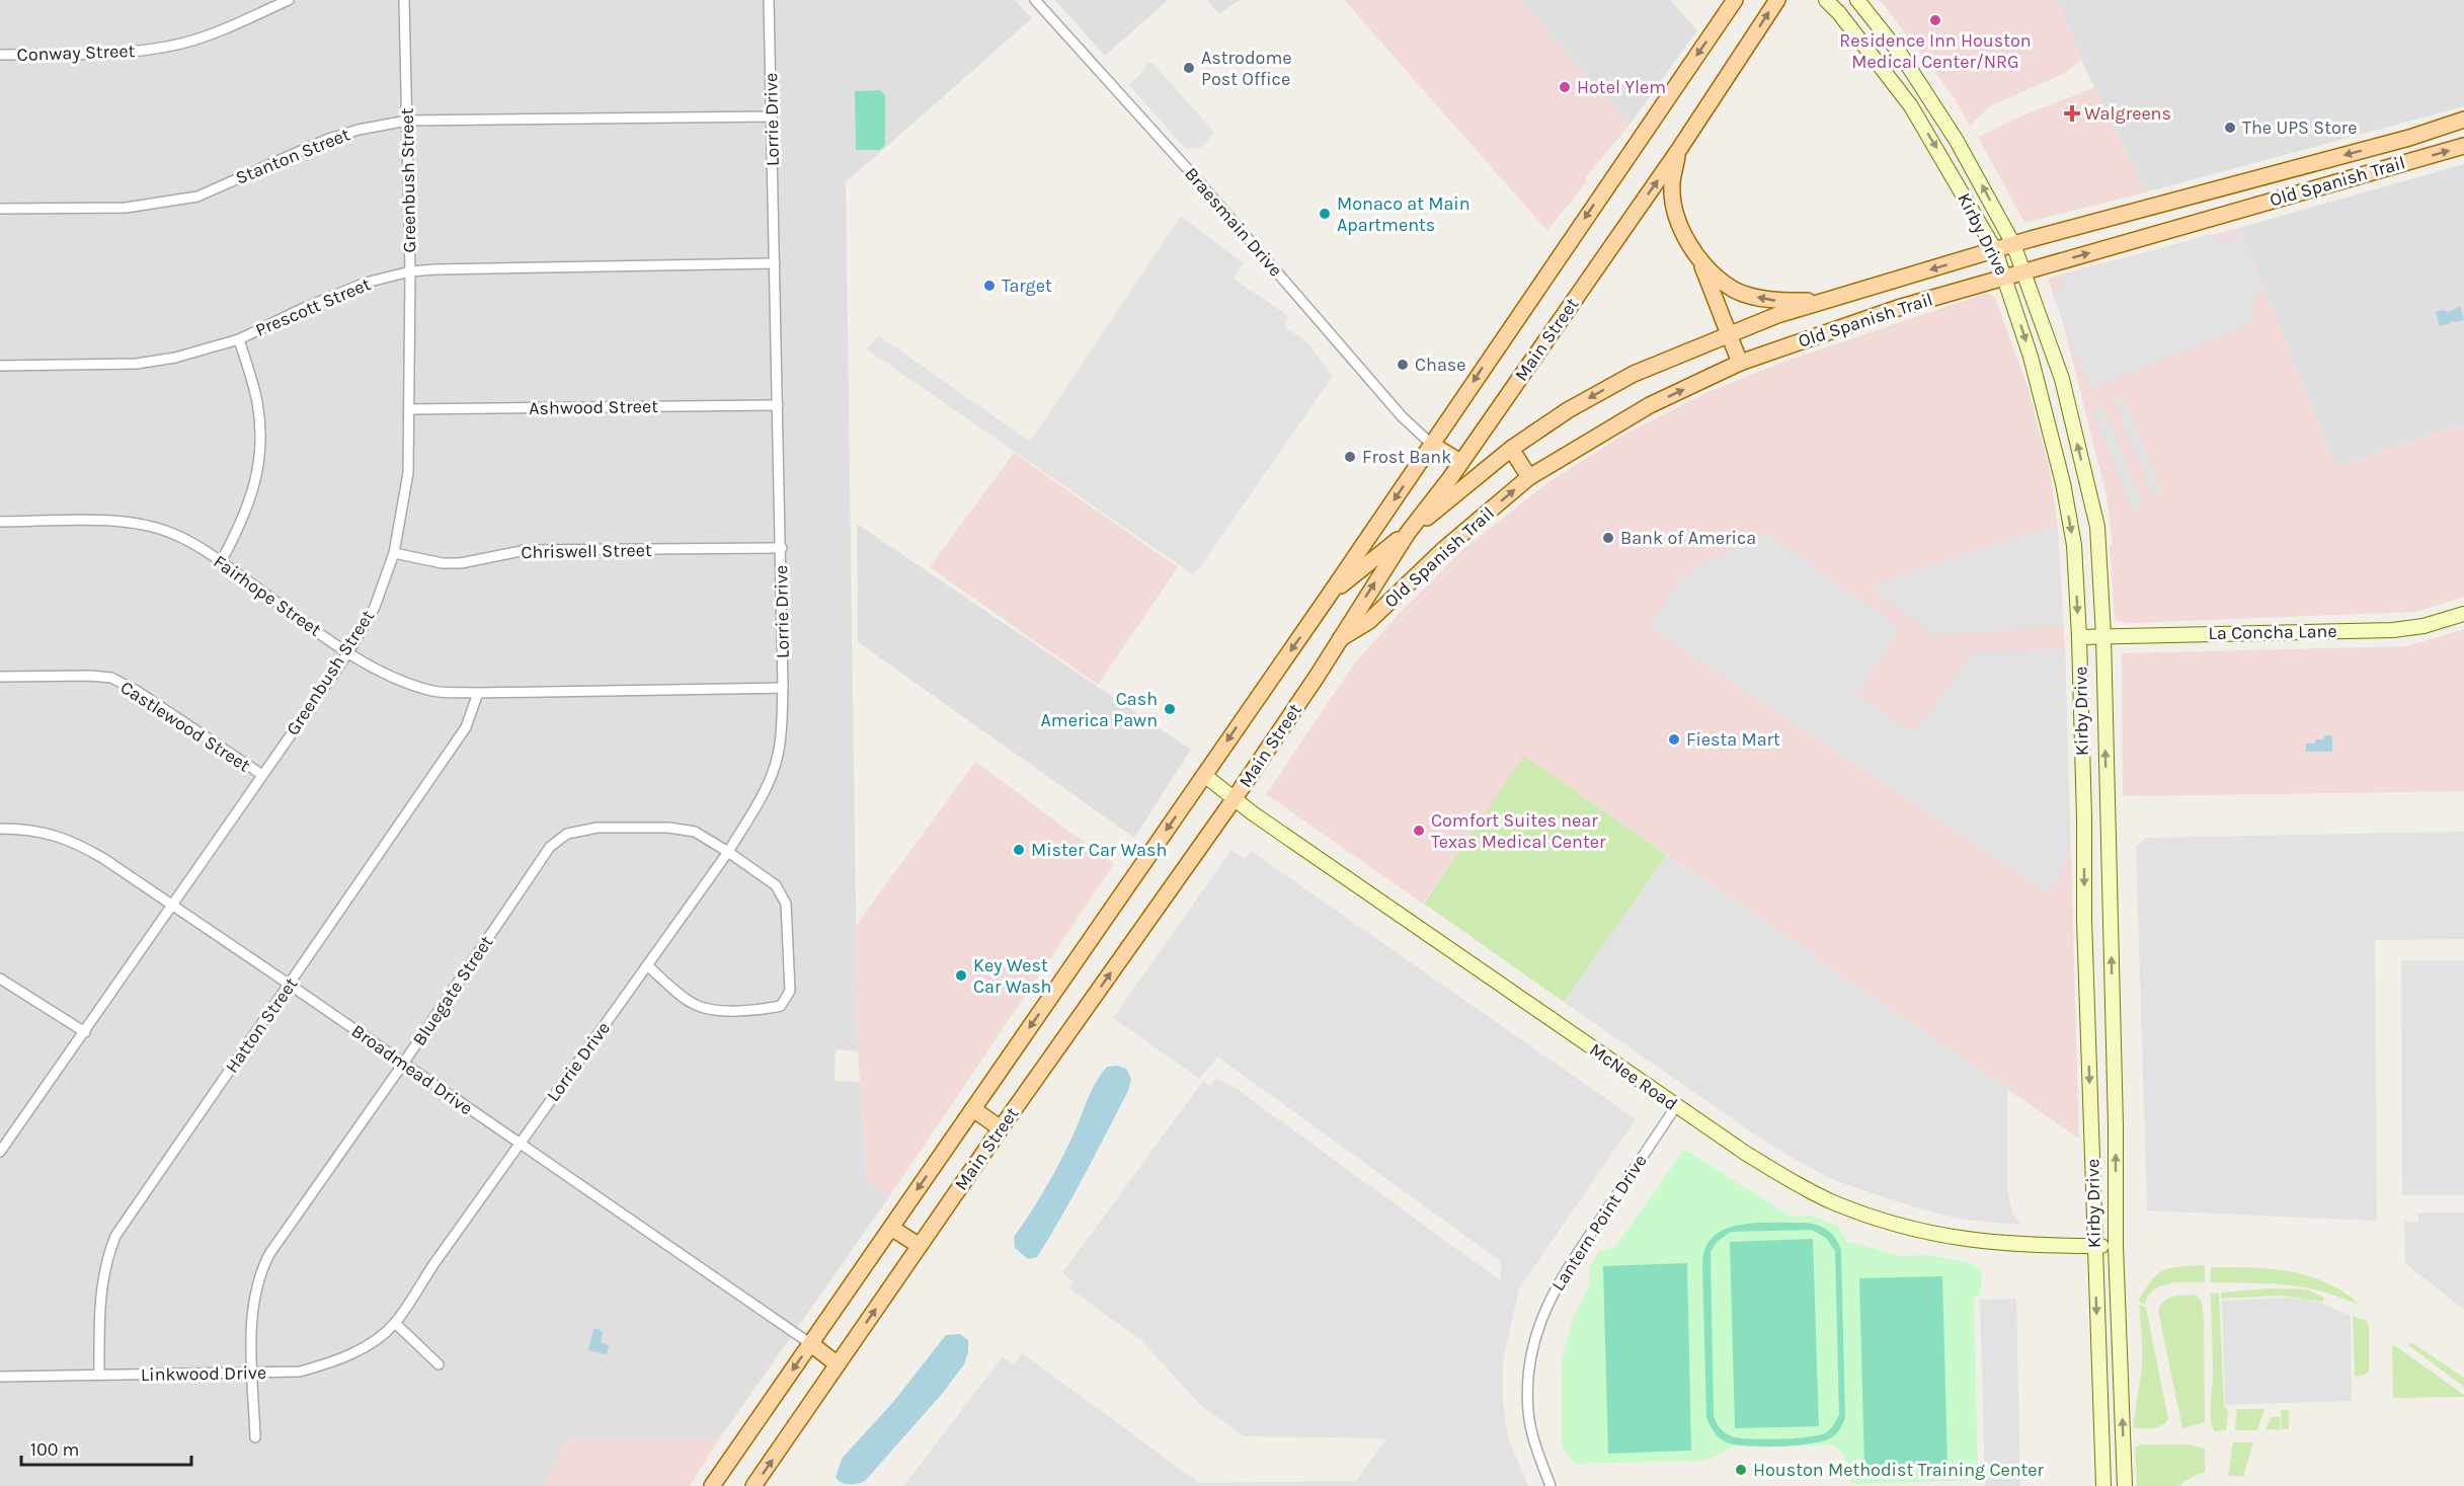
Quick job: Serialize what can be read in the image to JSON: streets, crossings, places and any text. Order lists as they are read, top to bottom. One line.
{"streets":{"main road":["Old Spanish Trail","Kirby Drive","Main Street","La Concha Lane","McNee Road"],"street":["Conway Street","Lorrie Drive","Stanton Street","Greenbush Street","Braesmain Drive","Prescott Street","Ashwood Street","Chriswell Street","Fairhope Street","Castlewood Street","Bluegate Street","Hatton Street","Broadmead Drive","Lantern Point Drive","Linkwood Drive"]},"crossings":[["Lorrie Drive","Stanton Street"],["Lorrie Drive","Prescott Street"],["Lorrie Drive","Ashwood Street"],["Lorrie Drive","Chriswell Street"],["Lorrie Drive","Fairhope Street"],["Lorrie Drive","Bluegate Street"],["Lorrie Drive","Broadmead Drive"],["Lorrie Drive","Linkwood Drive"],["Stanton Street","Greenbush Street"],["Greenbush Street","Prescott Street"],["Greenbush Street","Ashwood Street"],["Greenbush Street","Chriswell Street"],["Greenbush Street","Fairhope Street"],["Greenbush Street","Castlewood Street"],["Greenbush Street","Broadmead Drive"],["Old Spanish Trail","Kirby Drive"],["Old Spanish Trail","Main Street"],["Braesmain Drive","Main Street"],["Kirby Drive","La Concha Lane"],["Kirby Drive","McNee Road"],["Main Street","Broadmead Drive"],["Main Street","McNee Road"],["Fairhope Street","Hatton Street"],["Bluegate Street","Broadmead Drive"],["Bluegate Street","Linkwood Drive"],["Hatton Street","Broadmead Drive"],["Hatton Street","Linkwood Drive"],["Broadmead Drive","Linkwood Drive"],["McNee Road","Lantern Point Drive"]],"places":{"other":["Residence Inn Houston Medical Center/NRG","Astrodome Post Office","Hotel Ylem","The UPS Store","Monaco at Main Apartments","Target","Chase","Frost Bank","Bank of America","Cash America Pawn","Fiesta Mart","Comfort Suites near Texas Medical Center","Mister Car Wash","Key West Car Wash","Houston Methodist Training Center"],"health":["Walgreens"]},"scale_bar":"100 m"}
